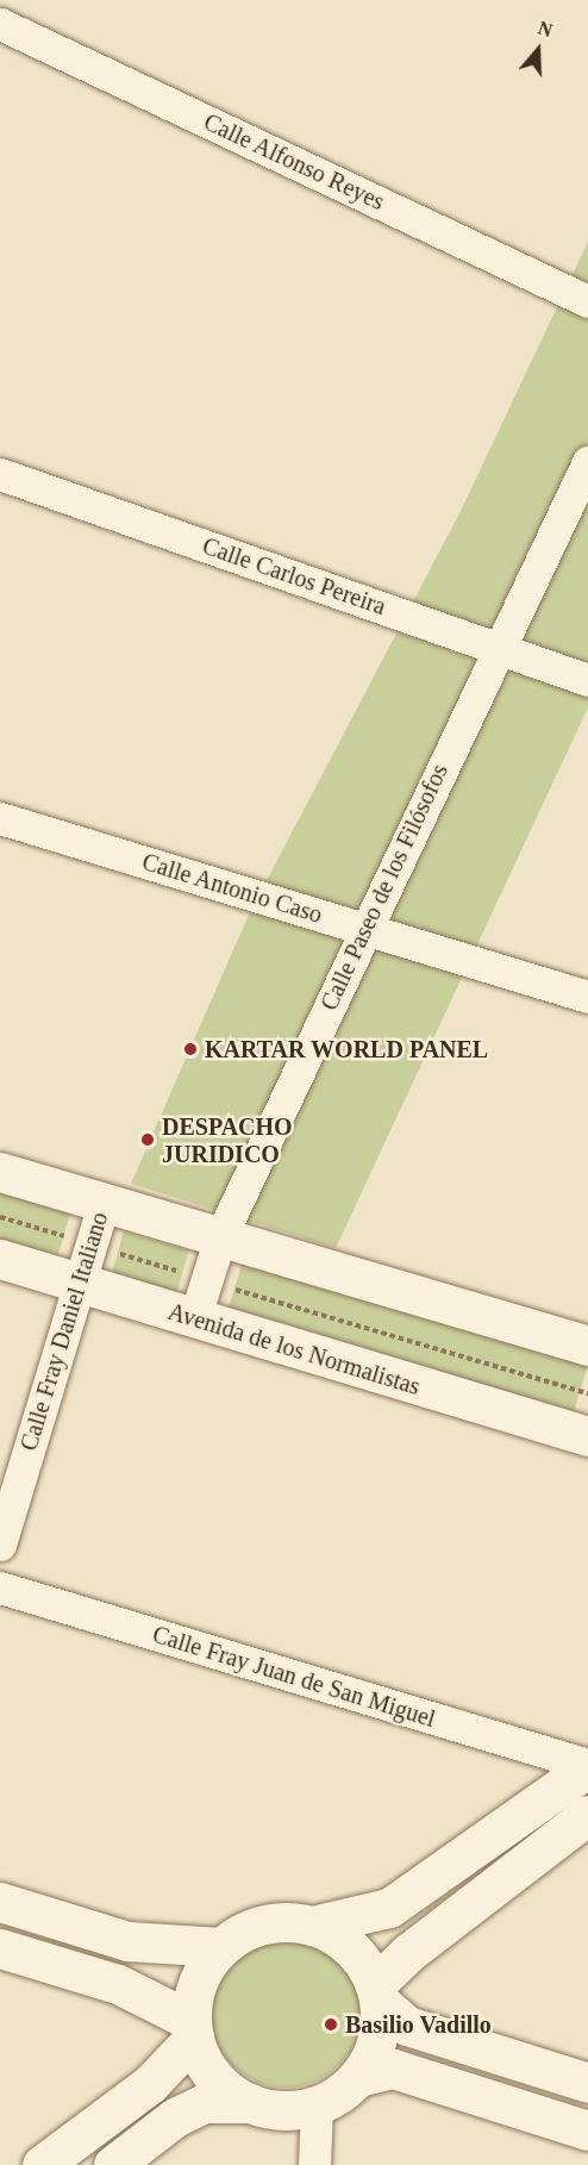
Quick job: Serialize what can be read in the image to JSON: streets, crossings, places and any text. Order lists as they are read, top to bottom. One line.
{"streets":{"street":["Calle Alfonso Reyes","Calle Carlos Pereira","Calle Paseo de los Filósofos","Calle Antonio Caso","Calle Fray Daniel Italiano","Avenida de los Normalistas","Calle Fray Juan de San Miguel"]},"crossings":[["Calle Carlos Pereira","Calle Paseo de los Filósofos"],["Calle Paseo de los Filósofos","Calle Antonio Caso"],["Calle Paseo de los Filósofos","Avenida de los Normalistas"],["Calle Fray Daniel Italiano","Avenida de los Normalistas"]],"places":["KARTAR WORLD PANEL","DESPACHO JURIDICO","Basilio Vadillo"],"north":"top"}
